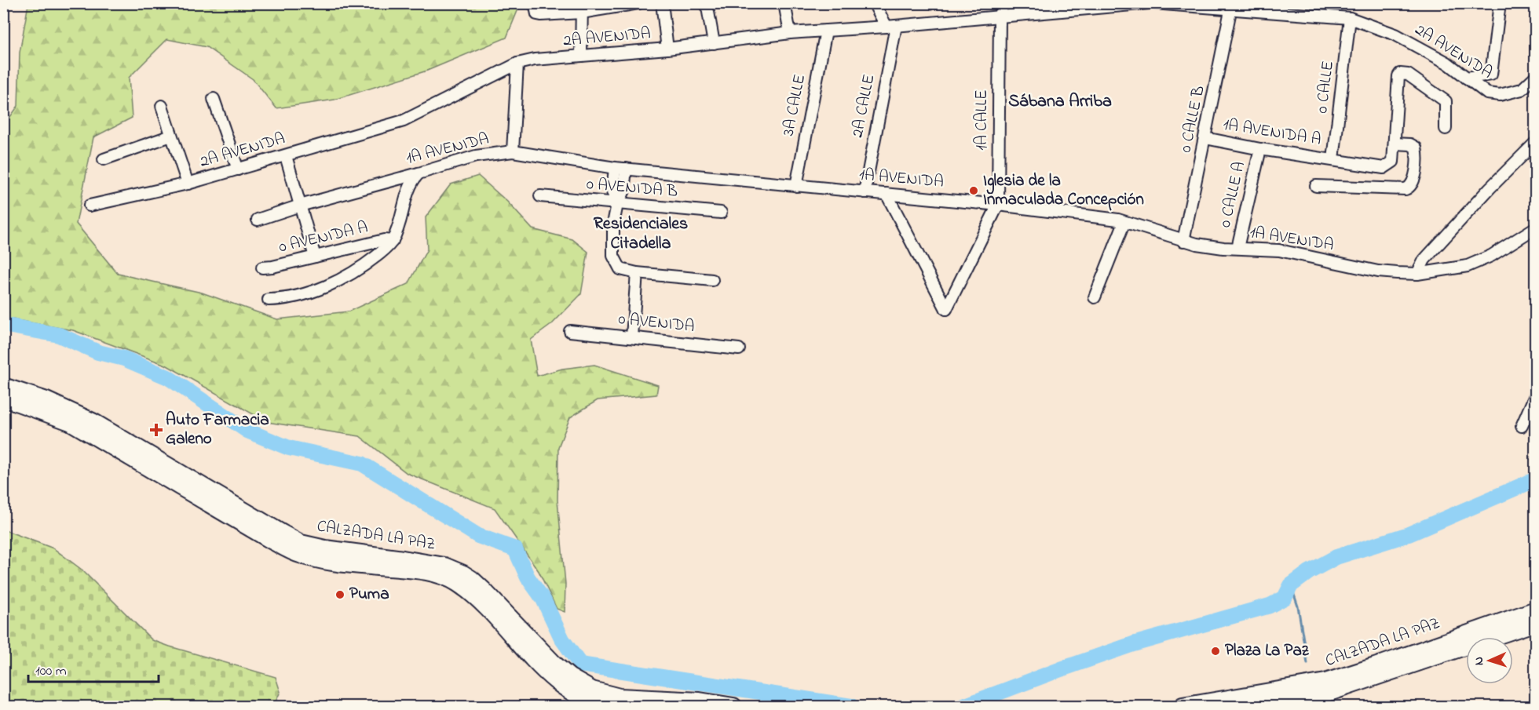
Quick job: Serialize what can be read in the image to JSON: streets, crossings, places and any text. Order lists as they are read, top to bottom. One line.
{"streets":{"main road":["CALZADA LA PAZ"],"street":["2A AVENIDA","0 CALLE","3A CALLE","2A CALLE","0 CALLE B","1A CALLE","1A AVENIDA A","1A AVENIDA","0 AVENIDA B","0 CALLE A","0 AVENIDA A","0 AVENIDA"]},"crossings":[["2A AVENIDA","0 CALLE"],["2A AVENIDA","3A CALLE"],["2A AVENIDA","2A CALLE"],["2A AVENIDA","0 CALLE B"],["2A AVENIDA","1A CALLE"],["0 CALLE","1A AVENIDA A"],["3A CALLE","1A AVENIDA"],["2A CALLE","1A AVENIDA"],["0 CALLE B","1A AVENIDA A"],["0 CALLE B","1A AVENIDA"],["1A CALLE","1A AVENIDA"],["1A AVENIDA A","0 CALLE A"],["1A AVENIDA","0 CALLE A"]],"districts":["Sábana Arriba","Residenciales Citadella"],"places":{"other":["Iglesia de la Inmaculada Concepción","Puma","Plaza La Paz"],"health":["Auto Farmacia Galeno"]},"scale_bar":"100 m","north":"left"}
